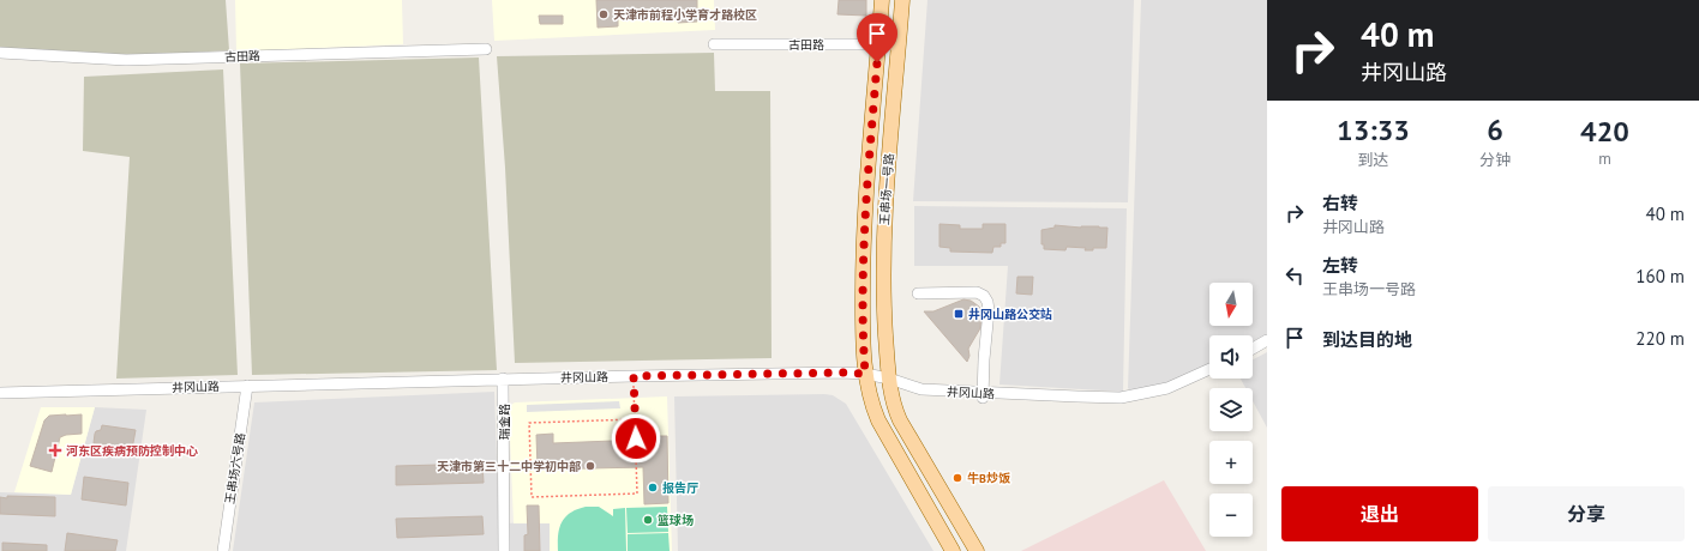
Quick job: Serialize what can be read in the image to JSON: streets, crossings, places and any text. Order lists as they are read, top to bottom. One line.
{"streets":{"main road":["王串场一号路"],"street":["古田路","井冈山路","瑞金路","王串场六号路"]},"crossings":[["古田路","王串场一号路"],["王串场一号路","井冈山路"],["井冈山路","瑞金路"],["井冈山路","王串场六号路"]],"places":{"other":["天津市前程小学育才路校区","天津市第三十二中学初中部","牛B炒饭","报告厅","篮球场"],"transit":["井冈山路公交站"],"health":["河东区疾病预防控制中心"]},"north":"bottom","page":{"turn":["40 m","井冈山路"],"eta":["13:33","到达","6","分钟","420","m"],"list":[{"name":"右转","note":"井冈山路","value":"40 m"},{"name":"左转","note":"王串场一号路","value":"160 m"},{"name":"到达目的地","value":"220 m"}],"map_buttons":["+","−"],"buttons":["退出","分享"]}}
